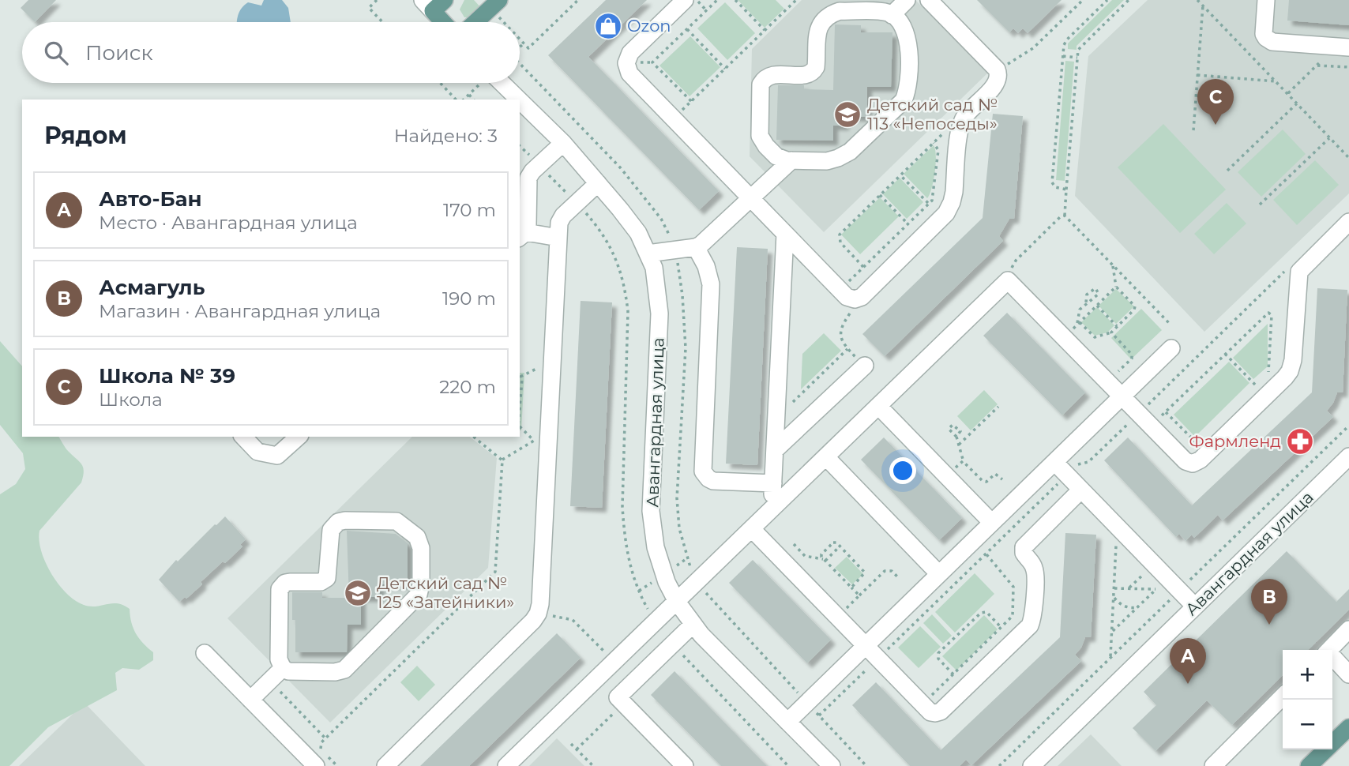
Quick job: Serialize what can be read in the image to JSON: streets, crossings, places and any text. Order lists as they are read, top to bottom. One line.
{"streets":{"street":["Авангардная улица"]},"places":{"shop":["Ozon"],"school or university":["Детский сад № 113 «Непоседы»","Детский сад № 125 «Затейники»"],"pharmacy":["Фармленд"]},"page":{"search":"Поиск","pins":["C","B","A"],"heading":["Рядом","Найдено: 3"],"list":[{"mark":"A","name":"Авто-Бан","note":"Место · Авангардная улица","value":"170 m"},{"mark":"B","name":"Асмагуль","note":"Магазин · Авангардная улица","value":"190 m"},{"mark":"C","name":"Школа № 39","note":"Школа","value":"220 m"}],"map_buttons":["+","−"]}}
